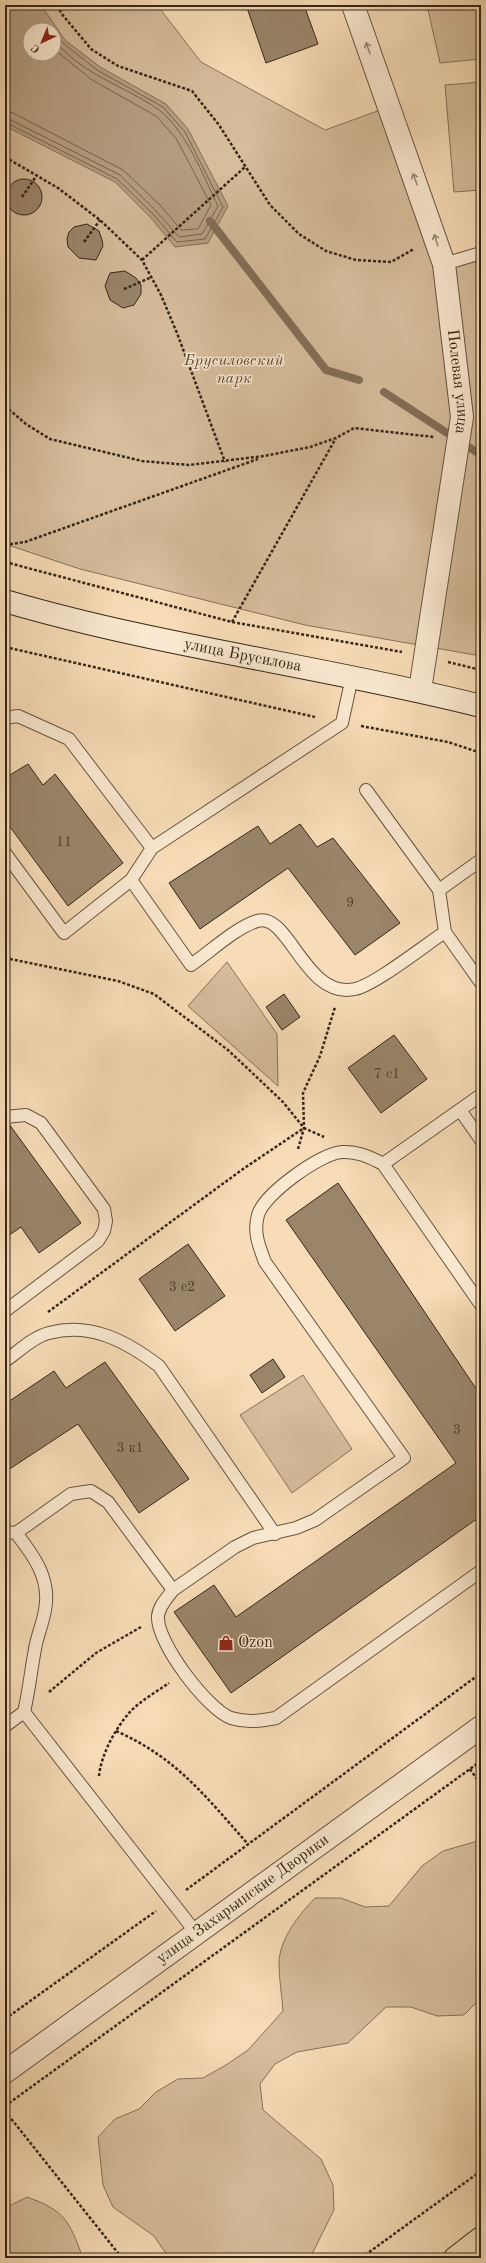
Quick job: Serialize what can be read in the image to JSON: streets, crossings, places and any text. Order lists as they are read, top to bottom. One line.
{"streets":{"street":["Полевая улица","улица Брусилова","улица Захарьинские Дворики"]},"crossings":[["Полевая улица","улица Брусилова"]],"one_way":["Полевая улица"],"parks":["Брусиловский парк"],"places":{"shop":["Ozon"]},"house_numbers":["11","9","7 с1","3 с2","3","3 к1"],"north":"bottom left"}
